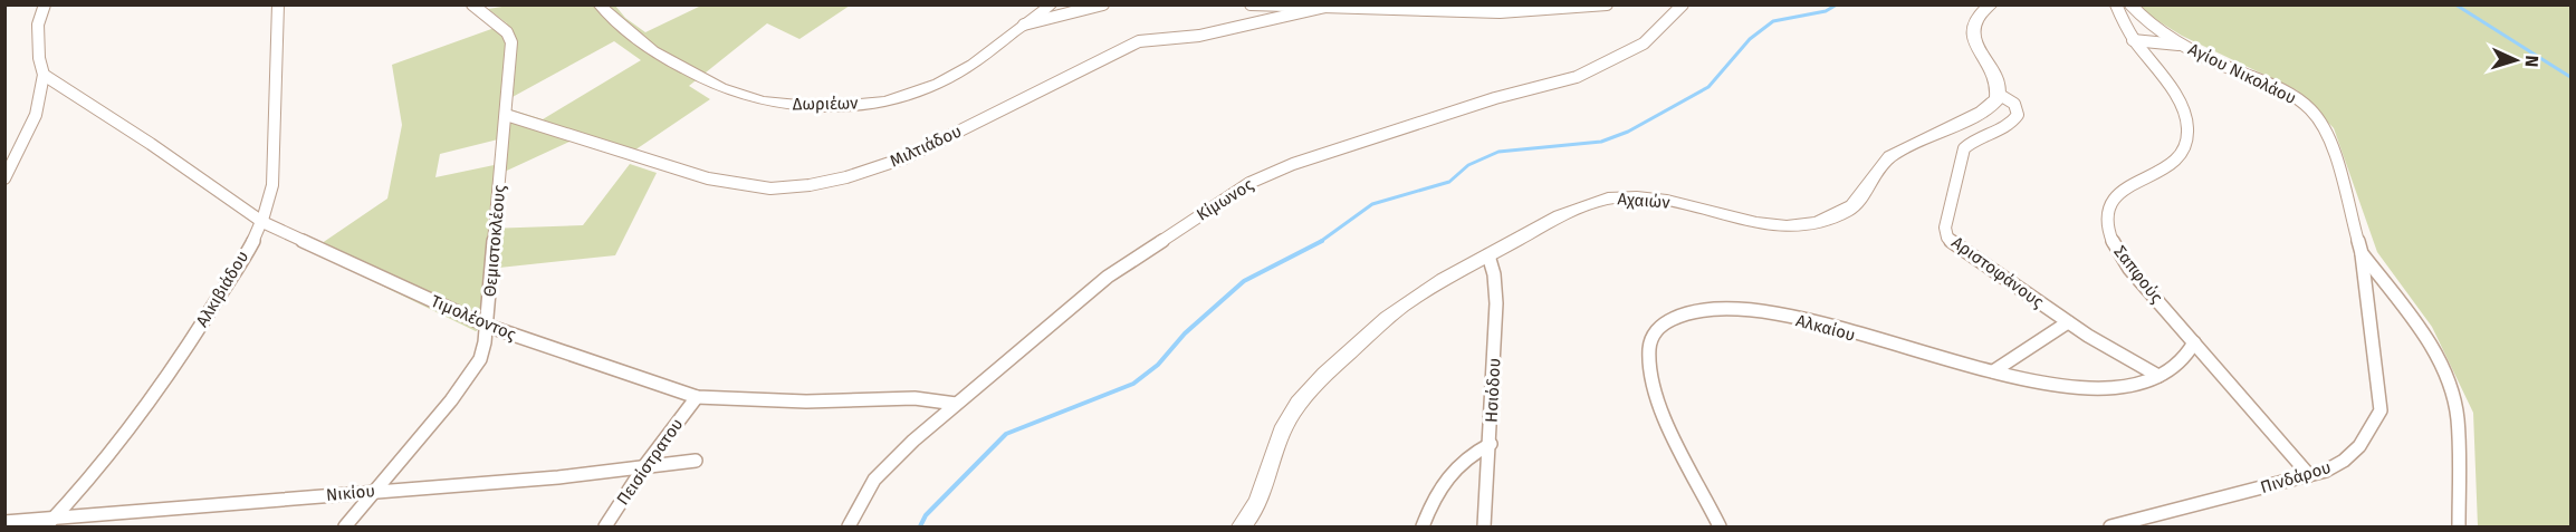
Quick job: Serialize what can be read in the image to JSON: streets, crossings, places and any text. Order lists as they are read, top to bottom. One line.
{"streets":{"main road":["Αχαιών"],"street":["Αγίου Νικολάου","Δωριέων","Μιλτιάδου","Κίμωνος","Θεμιστοκλέους","Αριστοφάνους","Σαπφούς","Αλκιβιάδου","Τιμολέοντος","Αλκαίου","Ησιόδου","Πεισίστρατου","Πινδάρου","Νικίου"]},"crossings":[["Αγίου Νικολάου","Πινδάρου"],["Μιλτιάδου","Θεμιστοκλέους"],["Κίμωνος","Τιμολέοντος"],["Αχαιών","Αριστοφάνους"],["Αχαιών","Ησιόδου"],["Θεμιστοκλέους","Τιμολέοντος"],["Θεμιστοκλέους","Νικίου"],["Αριστοφάνους","Αλκαίου"],["Σαπφούς","Αλκαίου"],["Σαπφούς","Πινδάρου"],["Αλκιβιάδου","Τιμολέοντος"],["Αλκιβιάδου","Νικίου"],["Τιμολέοντος","Πεισίστρατου"],["Πεισίστρατου","Νικίου"]],"north":"right"}
